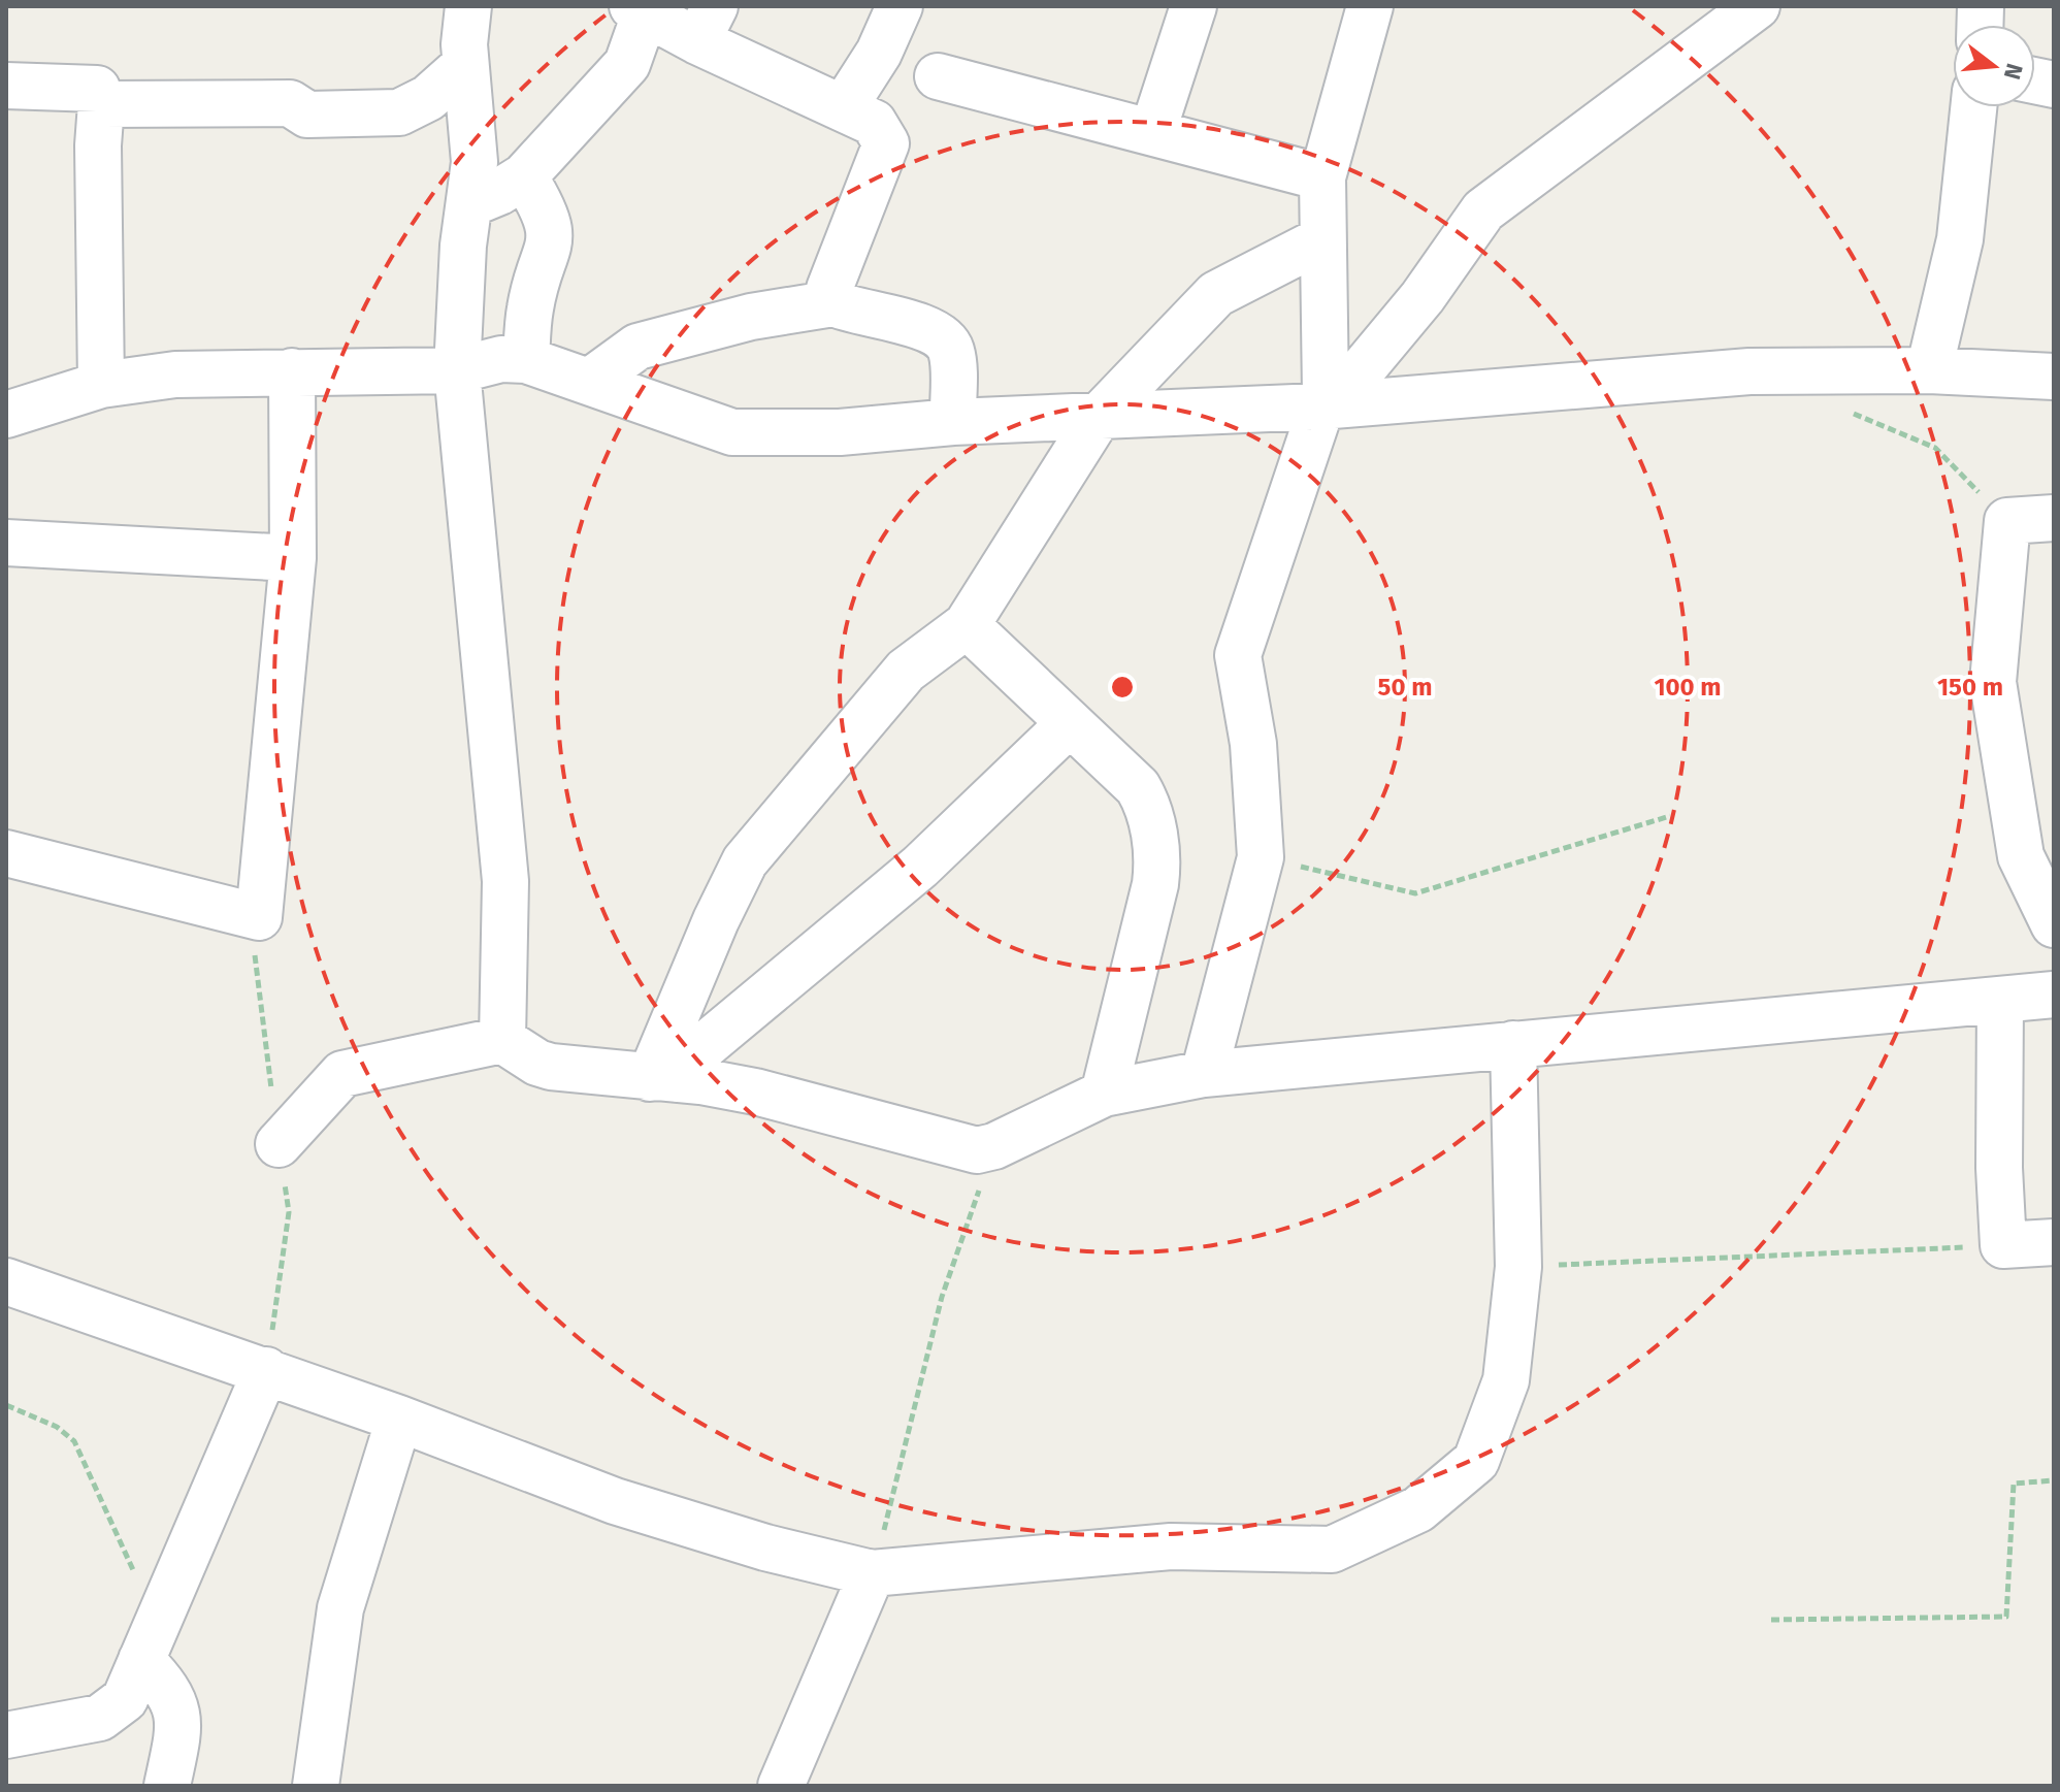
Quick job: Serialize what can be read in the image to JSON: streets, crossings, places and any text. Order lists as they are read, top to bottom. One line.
{"north":"right","rings":["50 m","100 m","150 m"]}
